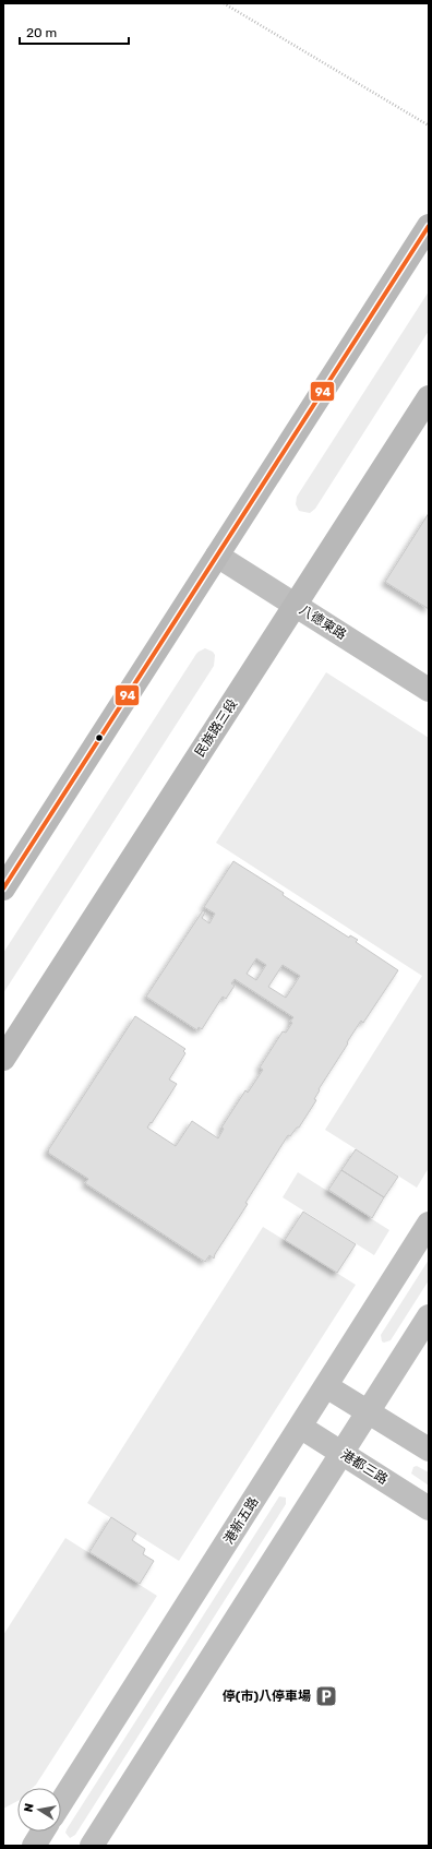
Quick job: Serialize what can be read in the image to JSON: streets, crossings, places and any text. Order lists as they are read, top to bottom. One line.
{"streets":{"street":["八德東路","民族路三段","港都三路","港新五路"]},"crossings":[["八德東路","民族路三段"],["港都三路","港新五路"]],"places":{"parking":["停(市)八停車場"]},"lines":["transit line 94"],"scale_bar":"20 m","north":"left"}
